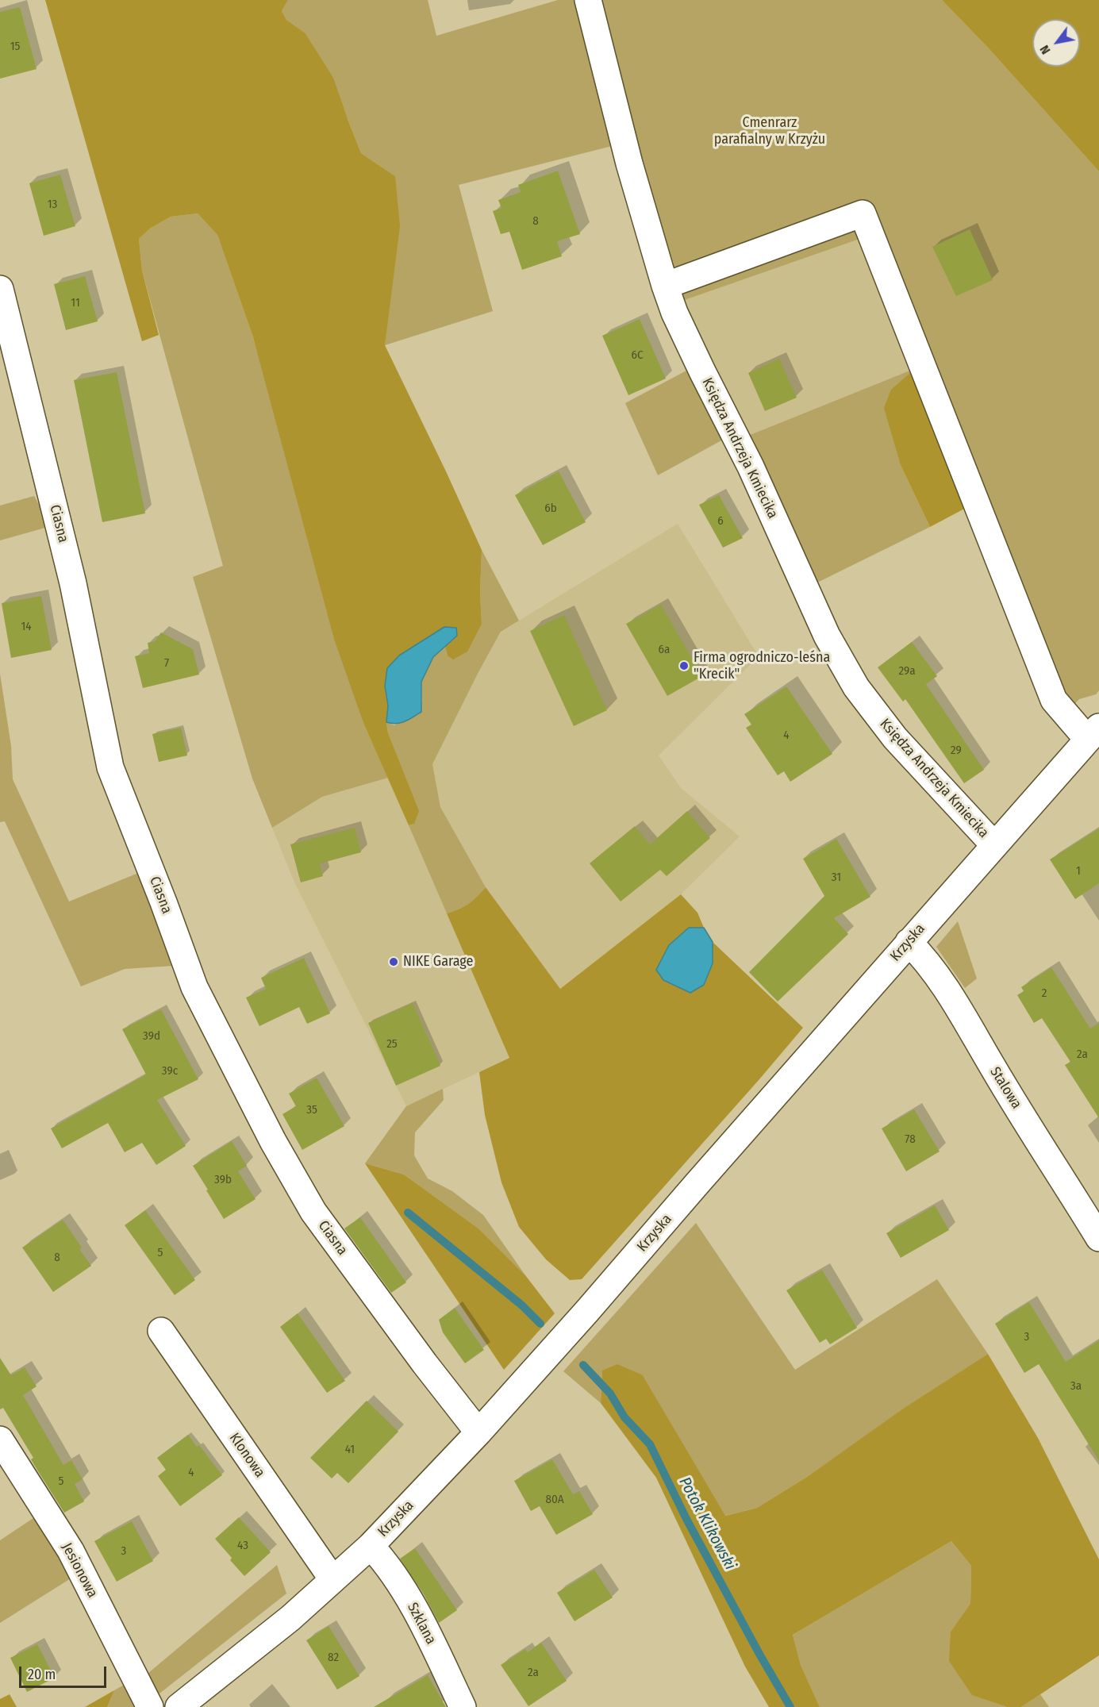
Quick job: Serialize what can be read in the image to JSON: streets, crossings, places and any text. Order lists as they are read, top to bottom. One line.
{"streets":{"street":["Księdza Andrzeja Kmiecika","Ciasna","Krzyska","Stalowa","Klonowa","Jesionowa","Szklana"]},"crossings":[["Księdza Andrzeja Kmiecika","Krzyska"],["Ciasna","Krzyska"],["Krzyska","Stalowa"],["Krzyska","Klonowa"],["Krzyska","Szklana"]],"water":["Potok Klikowski"],"parks":["Cmenrarz parafialny w Krzyżu"],"places":["Firma ogrodniczo-leśna \"Krecik\"","NIKE Garage"],"house_numbers":["15","13","8","11","6C","6b","6","14","6a","7","29a","4","29","1","31","2","39d","25","2a","39c","35","78","39b","5","8","3","3a","41","4","5","80A","43","3","82","2a"],"scale_bar":"20 m","north":"bottom left"}
